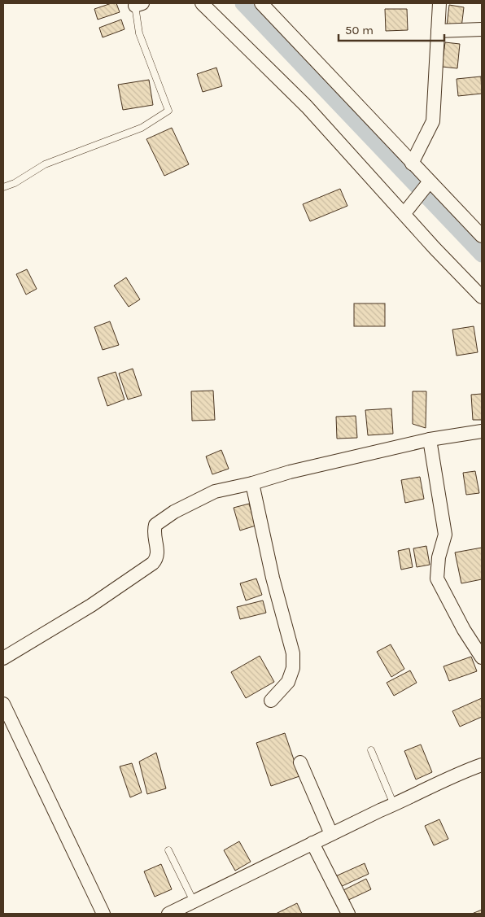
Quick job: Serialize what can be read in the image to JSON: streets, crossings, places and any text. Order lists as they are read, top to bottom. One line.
{"scale_bar":"50 m"}
